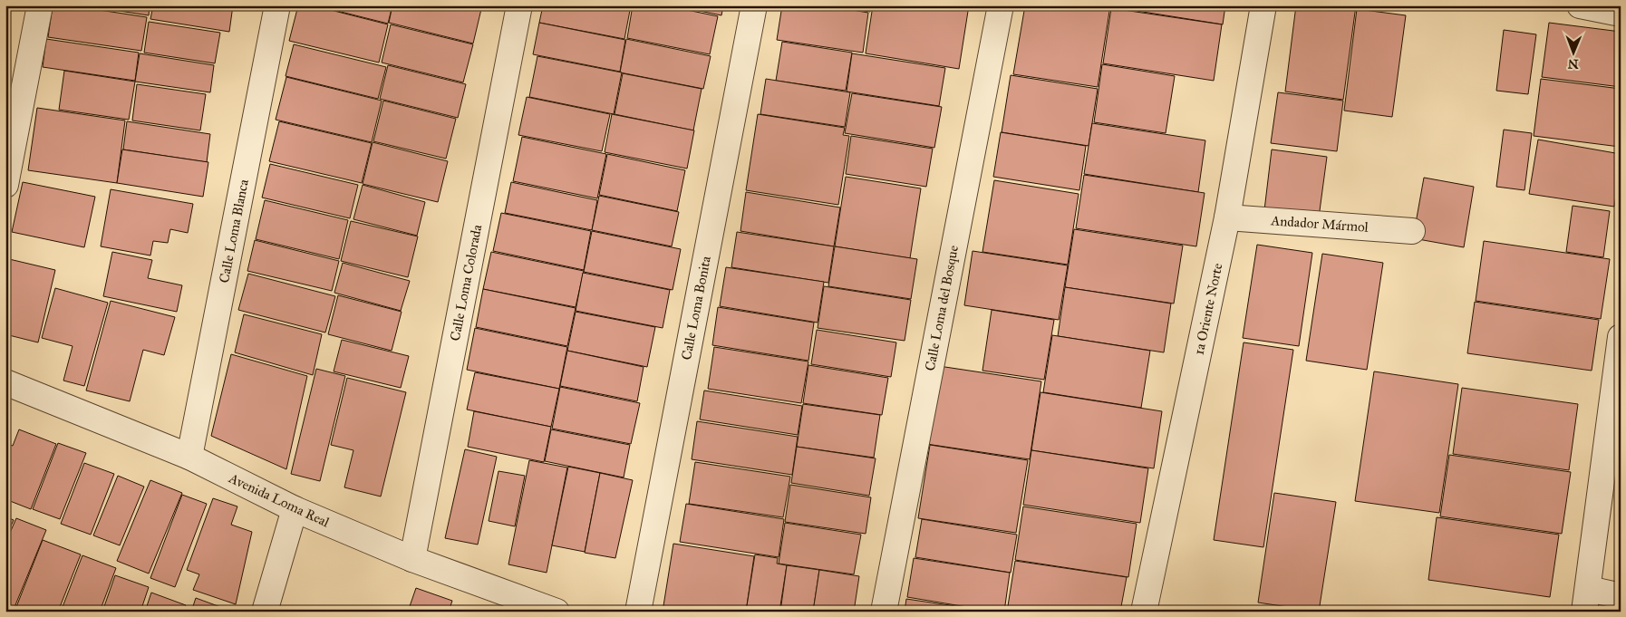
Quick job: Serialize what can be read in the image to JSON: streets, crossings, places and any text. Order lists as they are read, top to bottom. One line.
{"streets":{"street":["Andador Mármol","Calle Loma Blanca","Calle Loma Colorada","Calle Loma Bonita","Calle Loma del Bosque","1a Oriente Norte","Avenida Loma Real"]},"crossings":[["Andador Mármol","1a Oriente Norte"],["Calle Loma Blanca","Avenida Loma Real"],["Calle Loma Colorada","Avenida Loma Real"]],"north":"bottom"}
